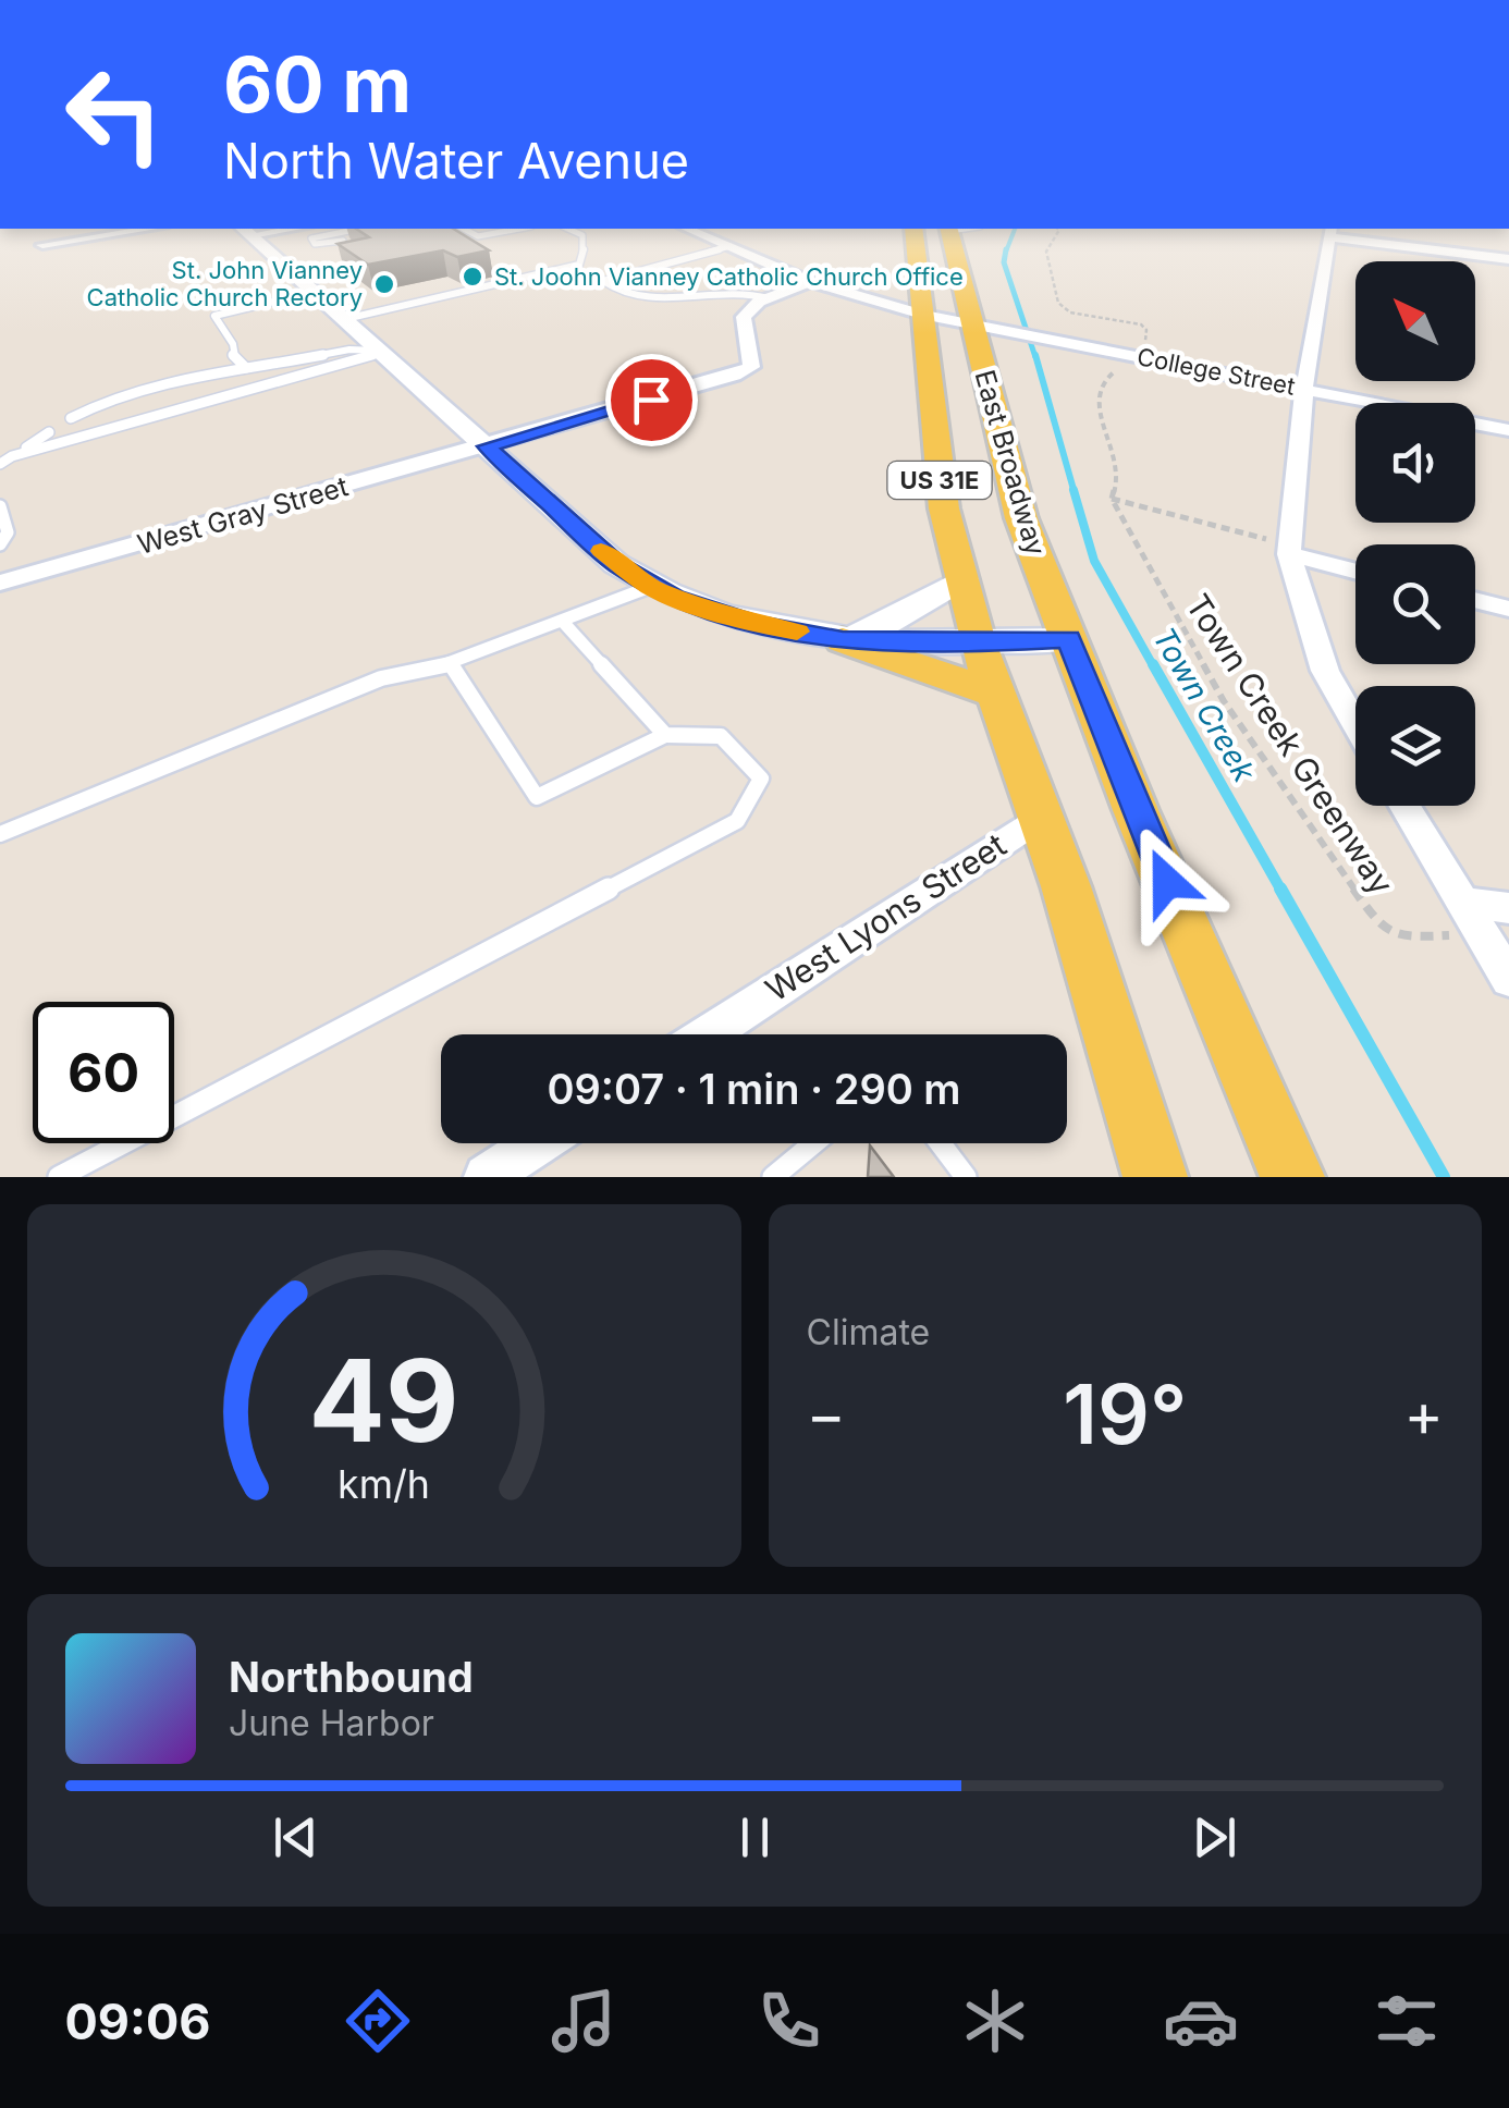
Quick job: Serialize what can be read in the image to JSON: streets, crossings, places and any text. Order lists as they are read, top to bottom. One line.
{"streets":{"main road":["East Broadway","US 31E"],"street":["College Street","West Gray Street","West Lyons Street"],"path":["Town Creek Greenway"]},"crossings":[["College Street","East Broadway"],["College Street","Town Creek Greenway"],["East Broadway","West Lyons Street"]],"water":["Town Creek"],"places":["St. Joohn Vianney Catholic Church Office","St. John Vianney Catholic Church Rectory"],"north":"top left","page":{"turn":["60 m","North Water Avenue"],"limit":"60","trip":"09:07 · 1 min · 290 m","tile":"Climate","heat":["−","19°","+"],"song":["Northbound","June Harbor"],"tabs":"09:06","gauge":["49","km/h"]}}
